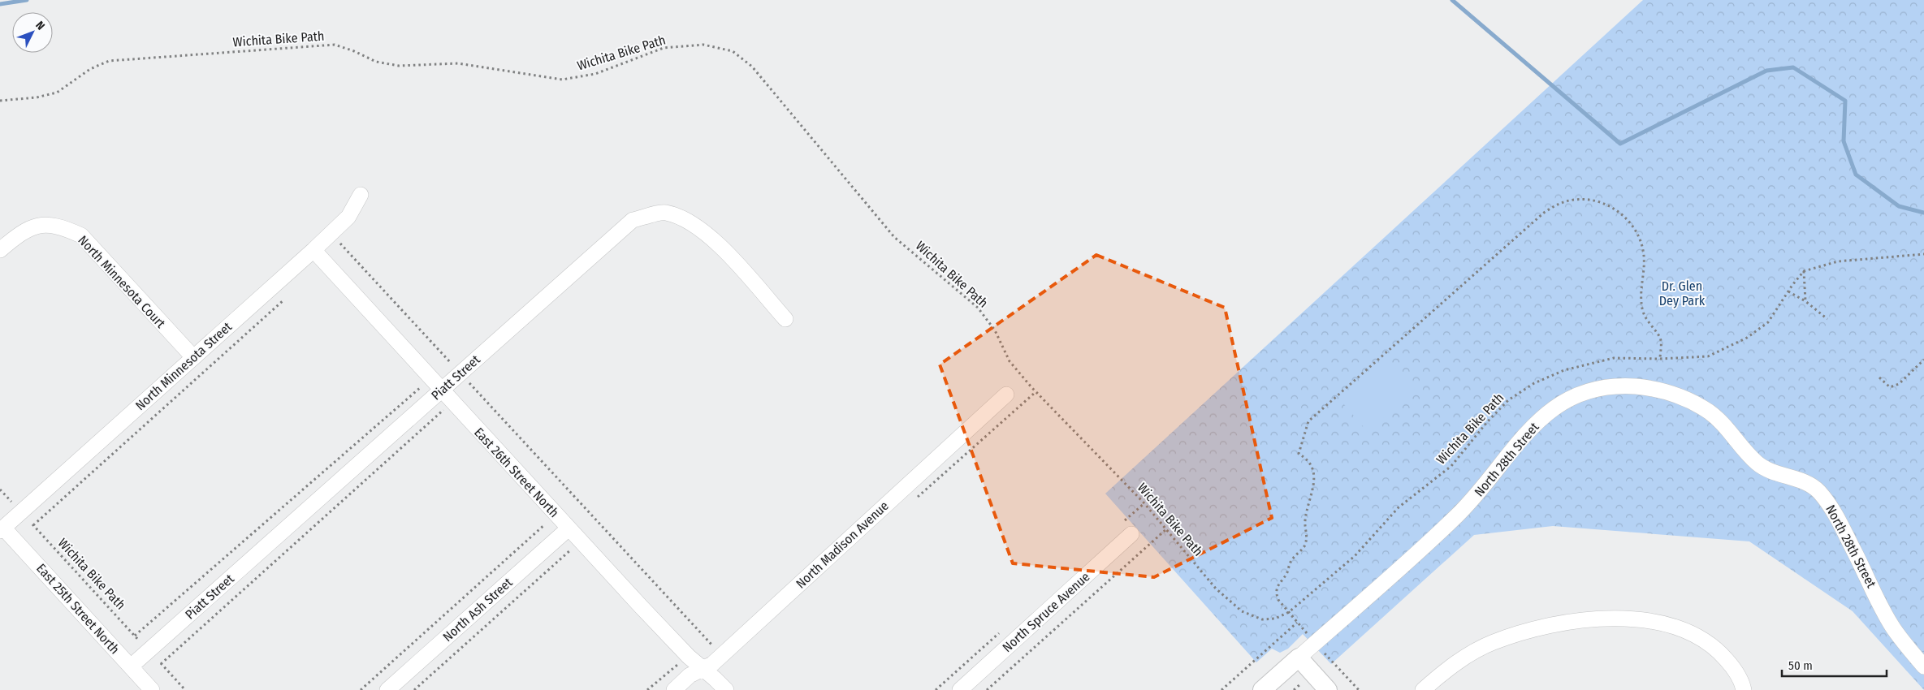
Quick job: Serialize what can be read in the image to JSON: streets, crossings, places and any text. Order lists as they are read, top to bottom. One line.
{"streets":{"street":["North Minnesota Court","North Minnesota Street","Piatt Street","North 28th Street","East 26th Street North","North Madison Avenue","East 25th Street North","North Ash Street","North Spruce Avenue"],"path":["Wichita Bike Path"]},"crossings":[["North Minnesota Court","North Minnesota Street"],["North Minnesota Street","East 26th Street North"],["North Minnesota Street","East 25th Street North"],["Piatt Street","East 26th Street North"],["Piatt Street","East 25th Street North"],["East 26th Street North","North Madison Avenue"],["East 26th Street North","North Ash Street"]],"parks":["Dr. Glen Dey Park"],"scale_bar":"50 m","north":"top right"}
